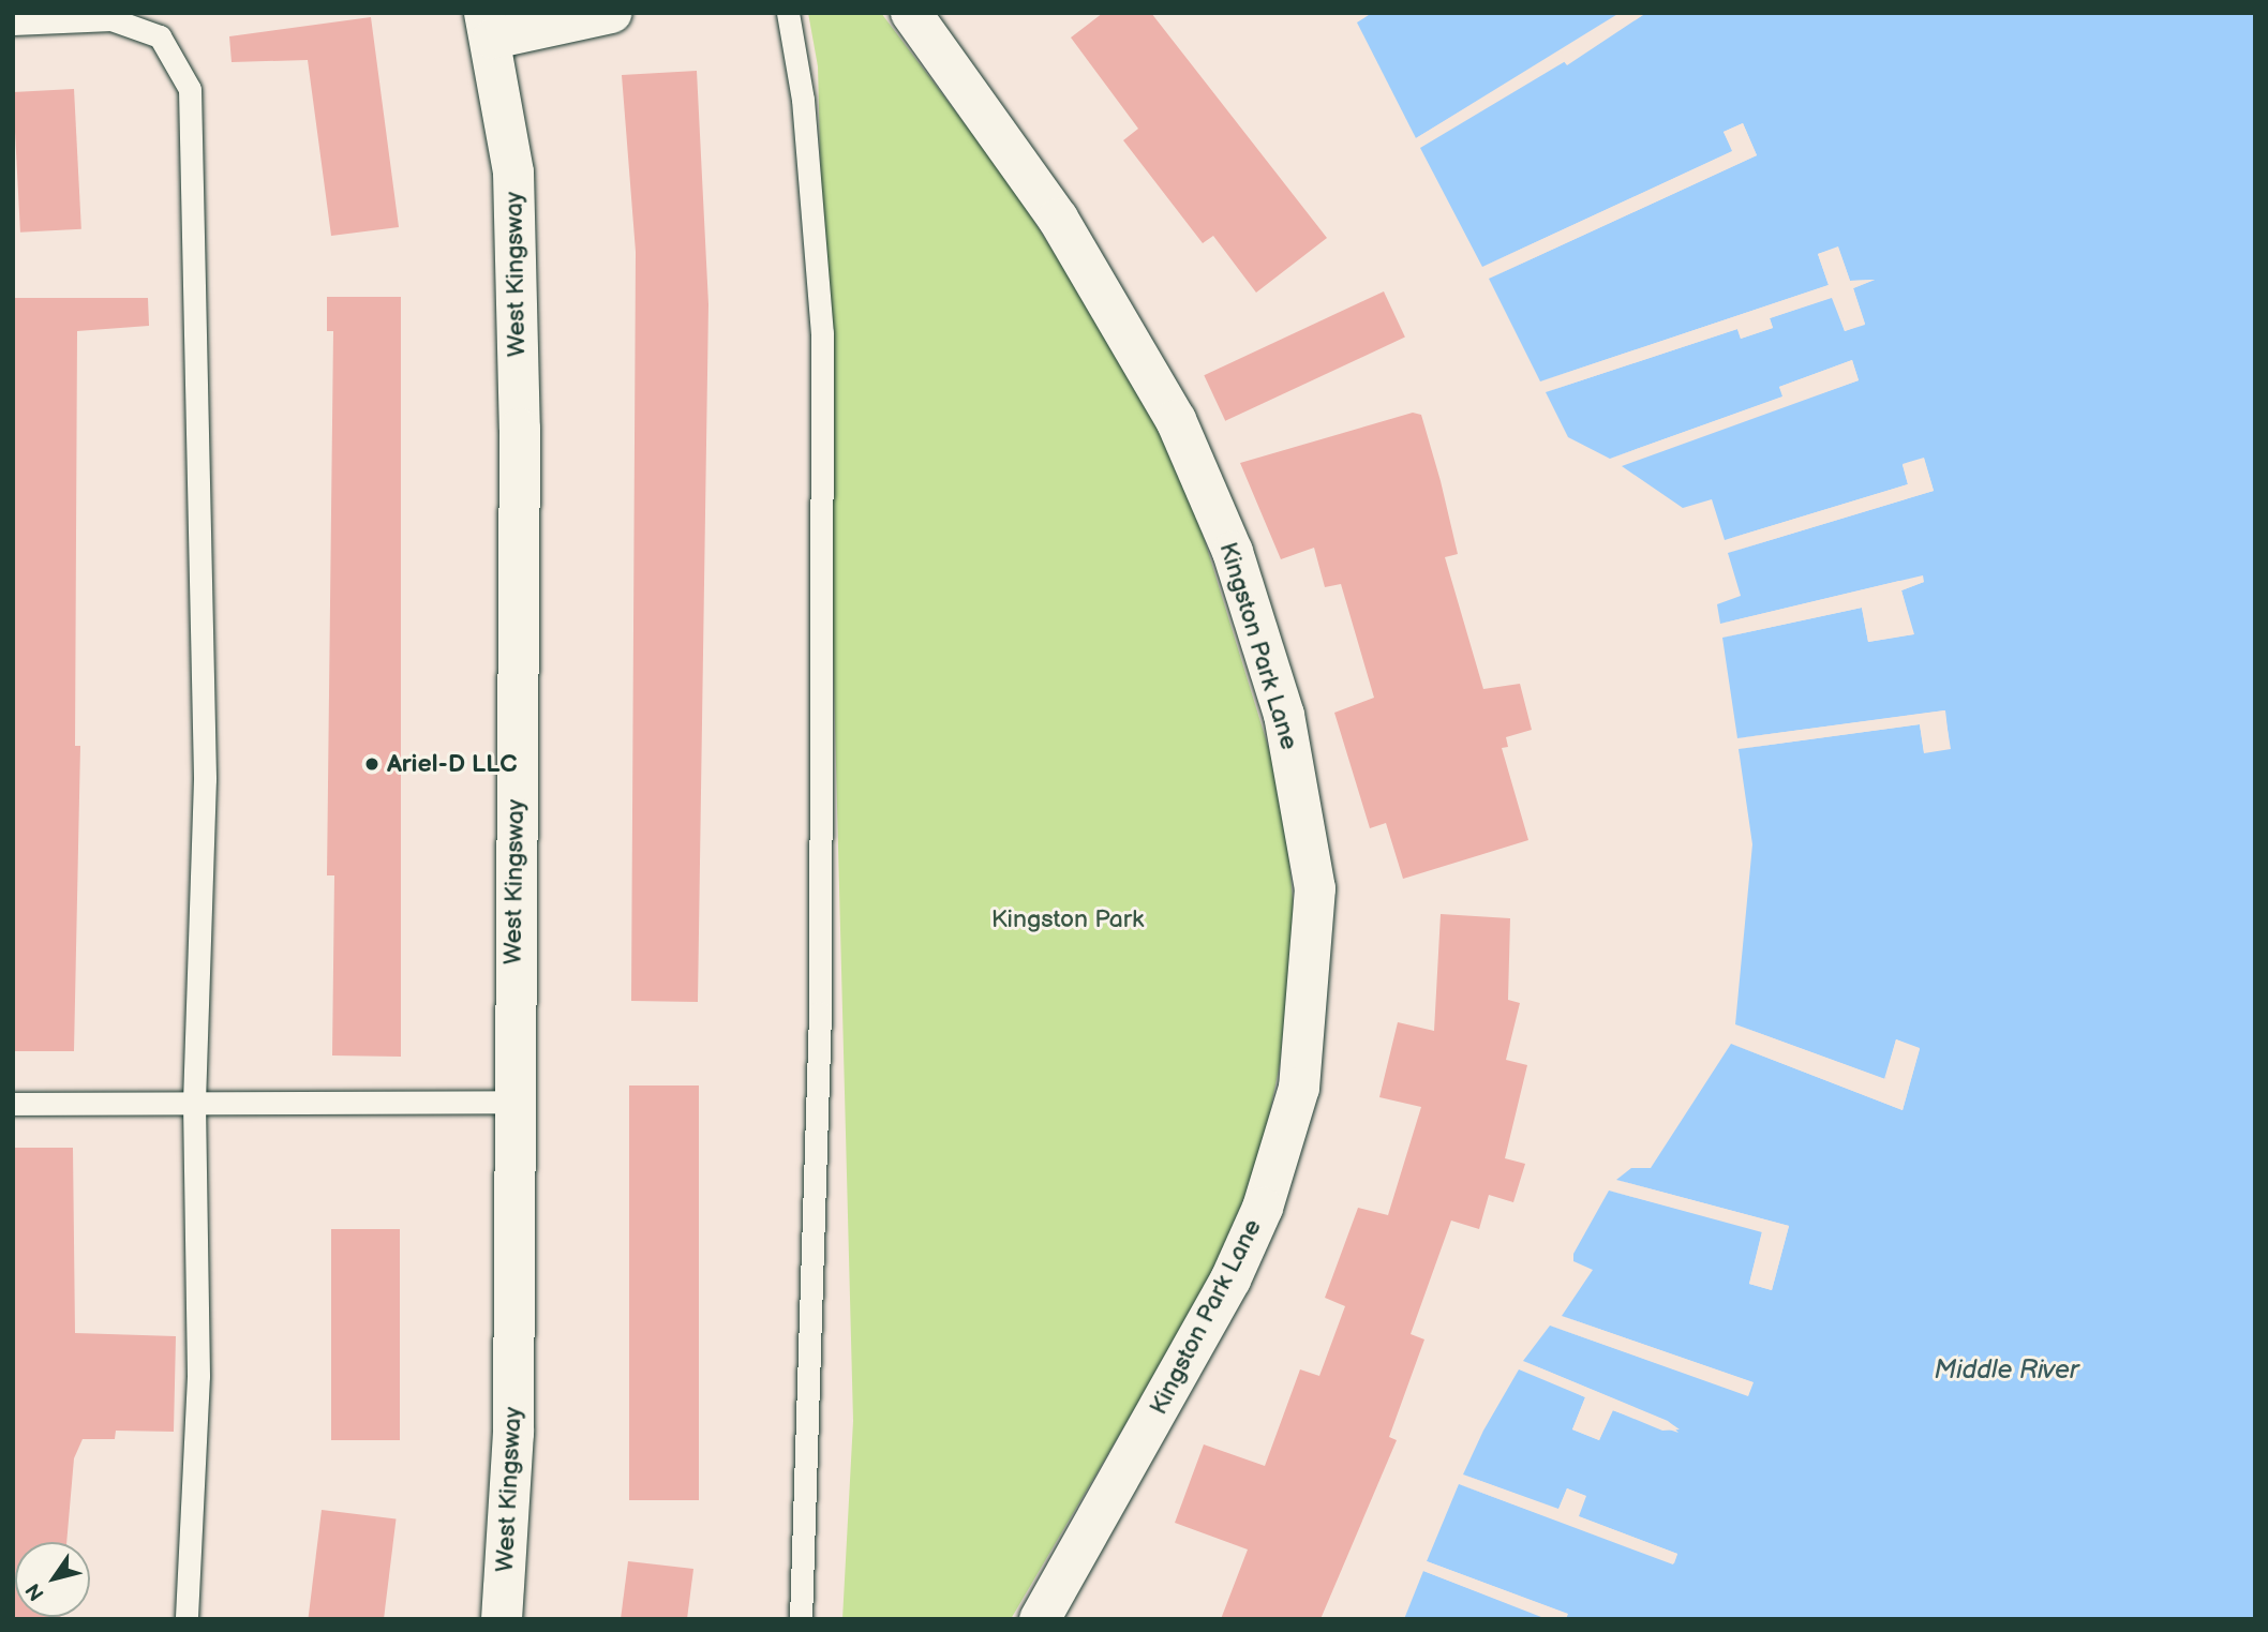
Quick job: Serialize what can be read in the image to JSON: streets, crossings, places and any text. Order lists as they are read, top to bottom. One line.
{"streets":{"street":["West Kingsway","Kingston Park Lane"]},"water":["Middle River"],"parks":["Kingston Park"],"places":["Ariel-D LLC"],"north":"bottom left"}
